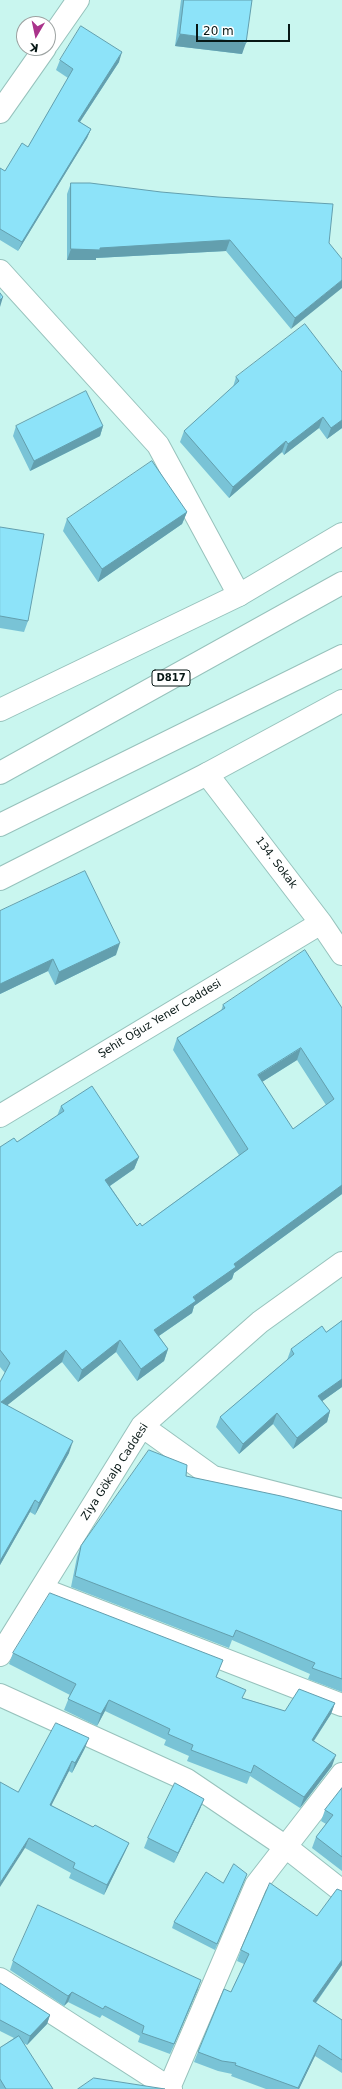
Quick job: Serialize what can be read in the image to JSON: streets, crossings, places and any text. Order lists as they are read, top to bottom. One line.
{"streets":{"main road":["D817","134. Sokak","Şehit Oğuz Yener Caddesi","Ziya Gökalp Caddesi"]},"crossings":[["134. Sokak","Şehit Oğuz Yener Caddesi"]],"scale_bar":"20 m","north":"bottom"}
